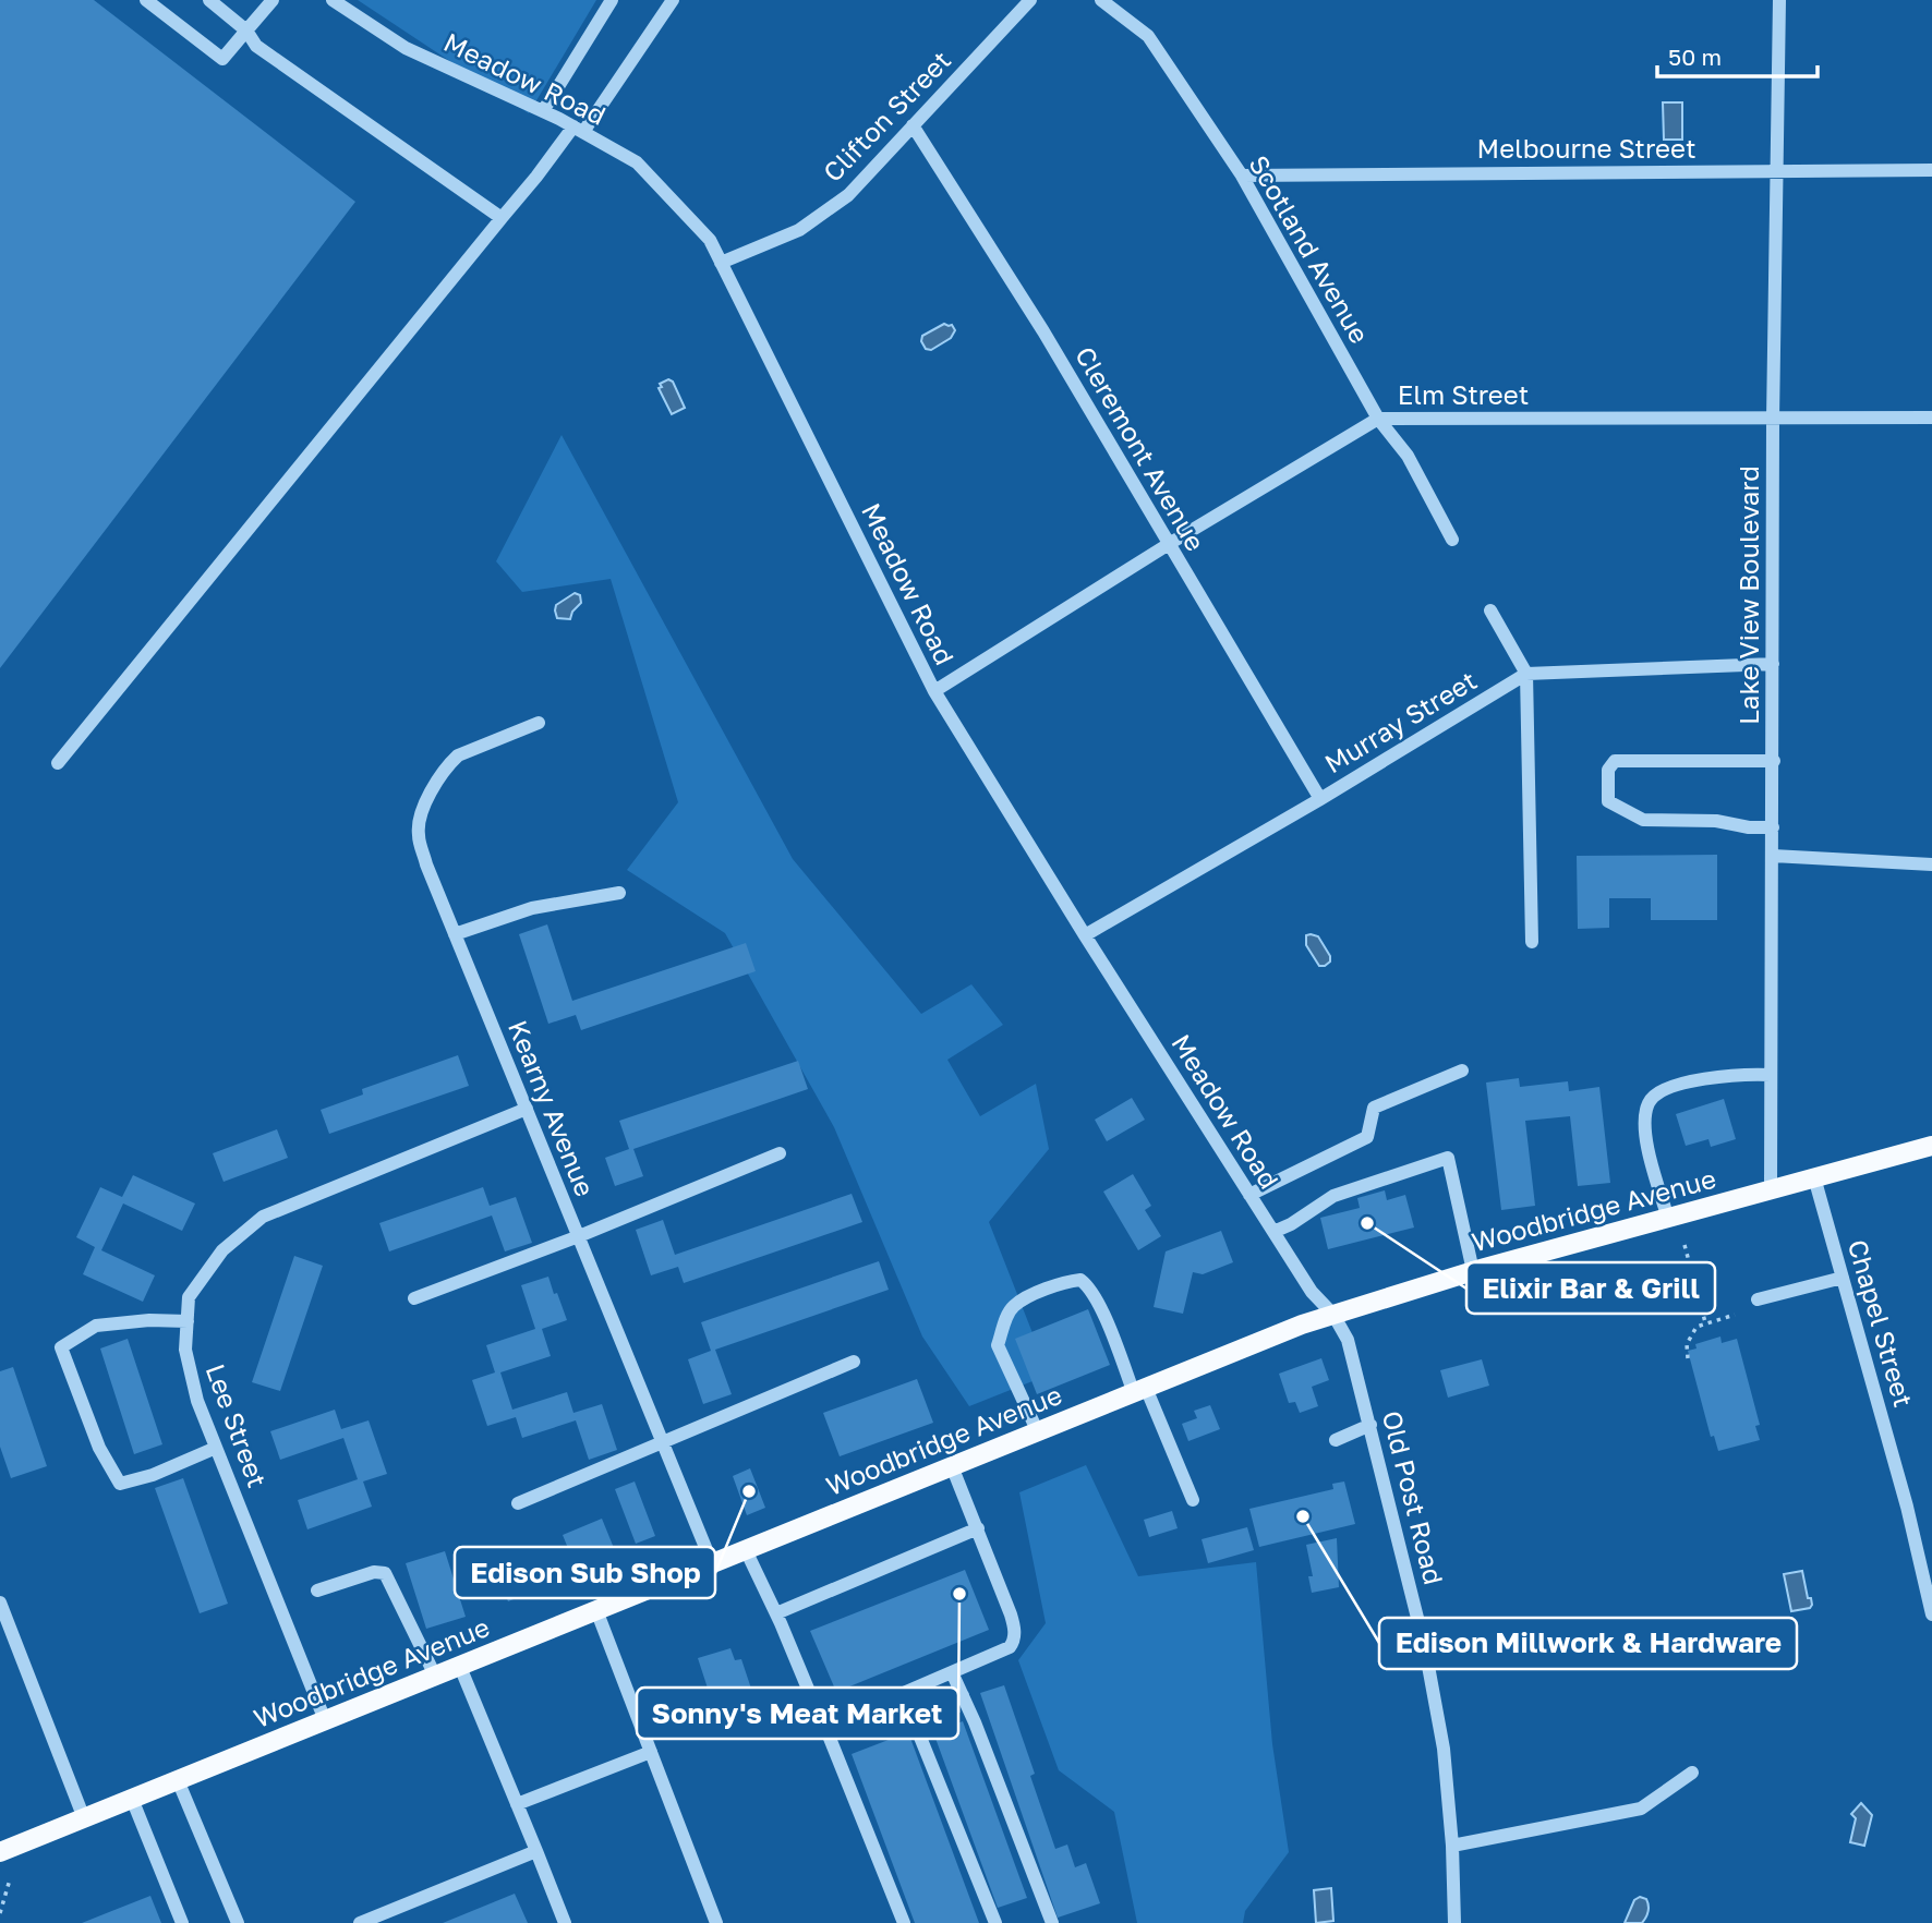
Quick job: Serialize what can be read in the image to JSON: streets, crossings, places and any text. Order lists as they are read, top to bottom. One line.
{"streets":{"main road":["Woodbridge Avenue"],"street":["Meadow Road","Clifton Street","Melbourne Street","Scotland Avenue","Elm Street","Cleremont Avenue","Lake View Boulevard","Murray Street","Kearny Avenue","Chapel Street","Lee Street","Old Post Road"]},"crossings":[["Meadow Road","Clifton Street"],["Meadow Road","Elm Street"],["Meadow Road","Murray Street"],["Meadow Road","Woodbridge Avenue"],["Meadow Road","Old Post Road"],["Clifton Street","Cleremont Avenue"],["Melbourne Street","Scotland Avenue"],["Melbourne Street","Lake View Boulevard"],["Scotland Avenue","Elm Street"],["Elm Street","Cleremont Avenue"],["Elm Street","Lake View Boulevard"],["Cleremont Avenue","Murray Street"],["Lake View Boulevard","Murray Street"],["Lake View Boulevard","Woodbridge Avenue"],["Kearny Avenue","Woodbridge Avenue"],["Kearny Avenue","Lee Street"],["Woodbridge Avenue","Chapel Street"],["Woodbridge Avenue","Lee Street"],["Woodbridge Avenue","Old Post Road"]],"places":["Elixir Bar & Grill","Edison Sub Shop","Edison Millwork & Hardware","Sonny's Meat Market"],"scale_bar":"50 m"}
